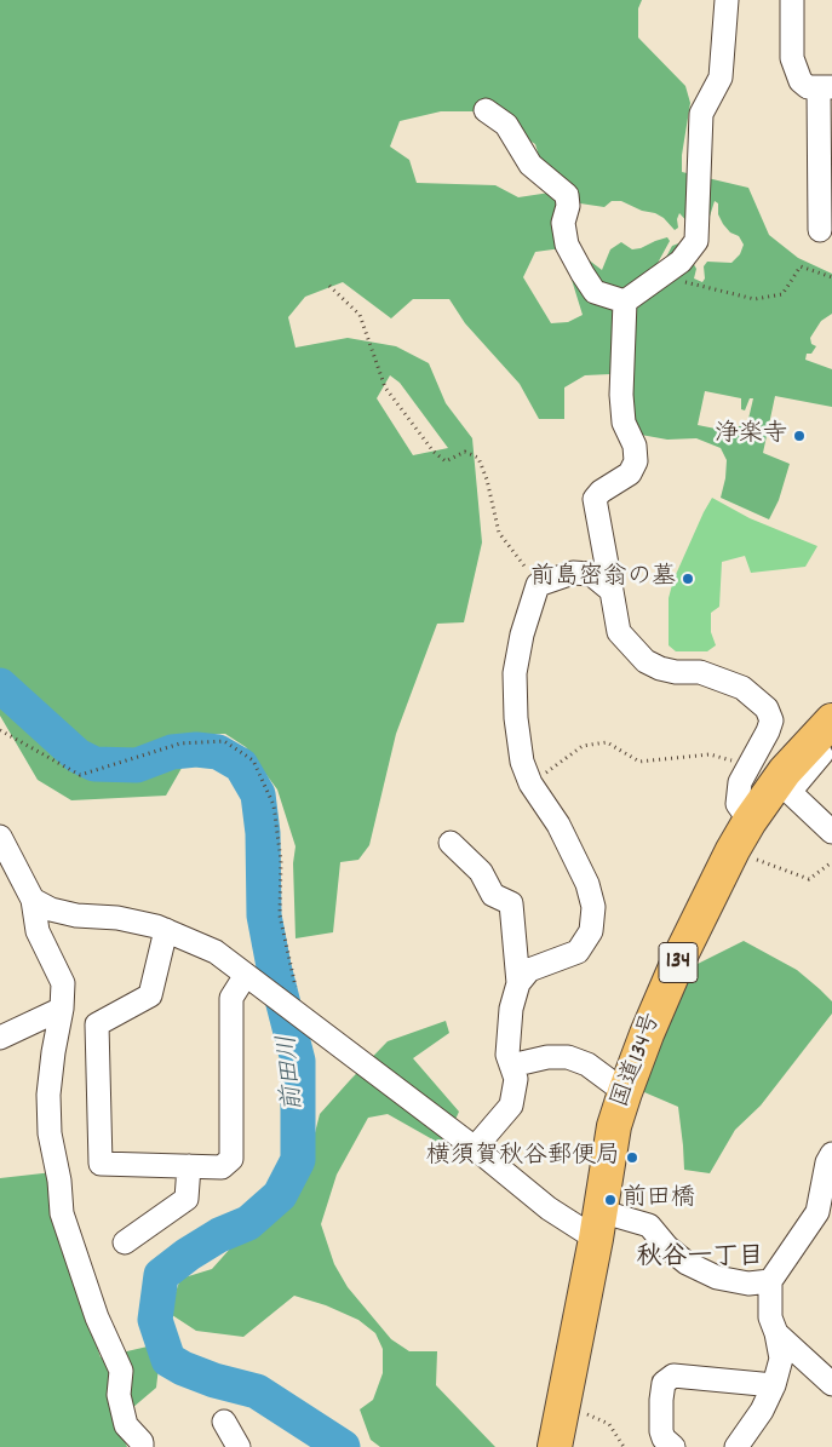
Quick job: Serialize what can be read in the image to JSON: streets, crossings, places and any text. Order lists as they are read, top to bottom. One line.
{"streets":{"highway":["134","国道134号"]},"districts":["秋谷一丁目"],"water":["前田川"],"places":["浄楽寺","前島密翁の墓","横須賀秋谷郵便局","前田橋"]}
